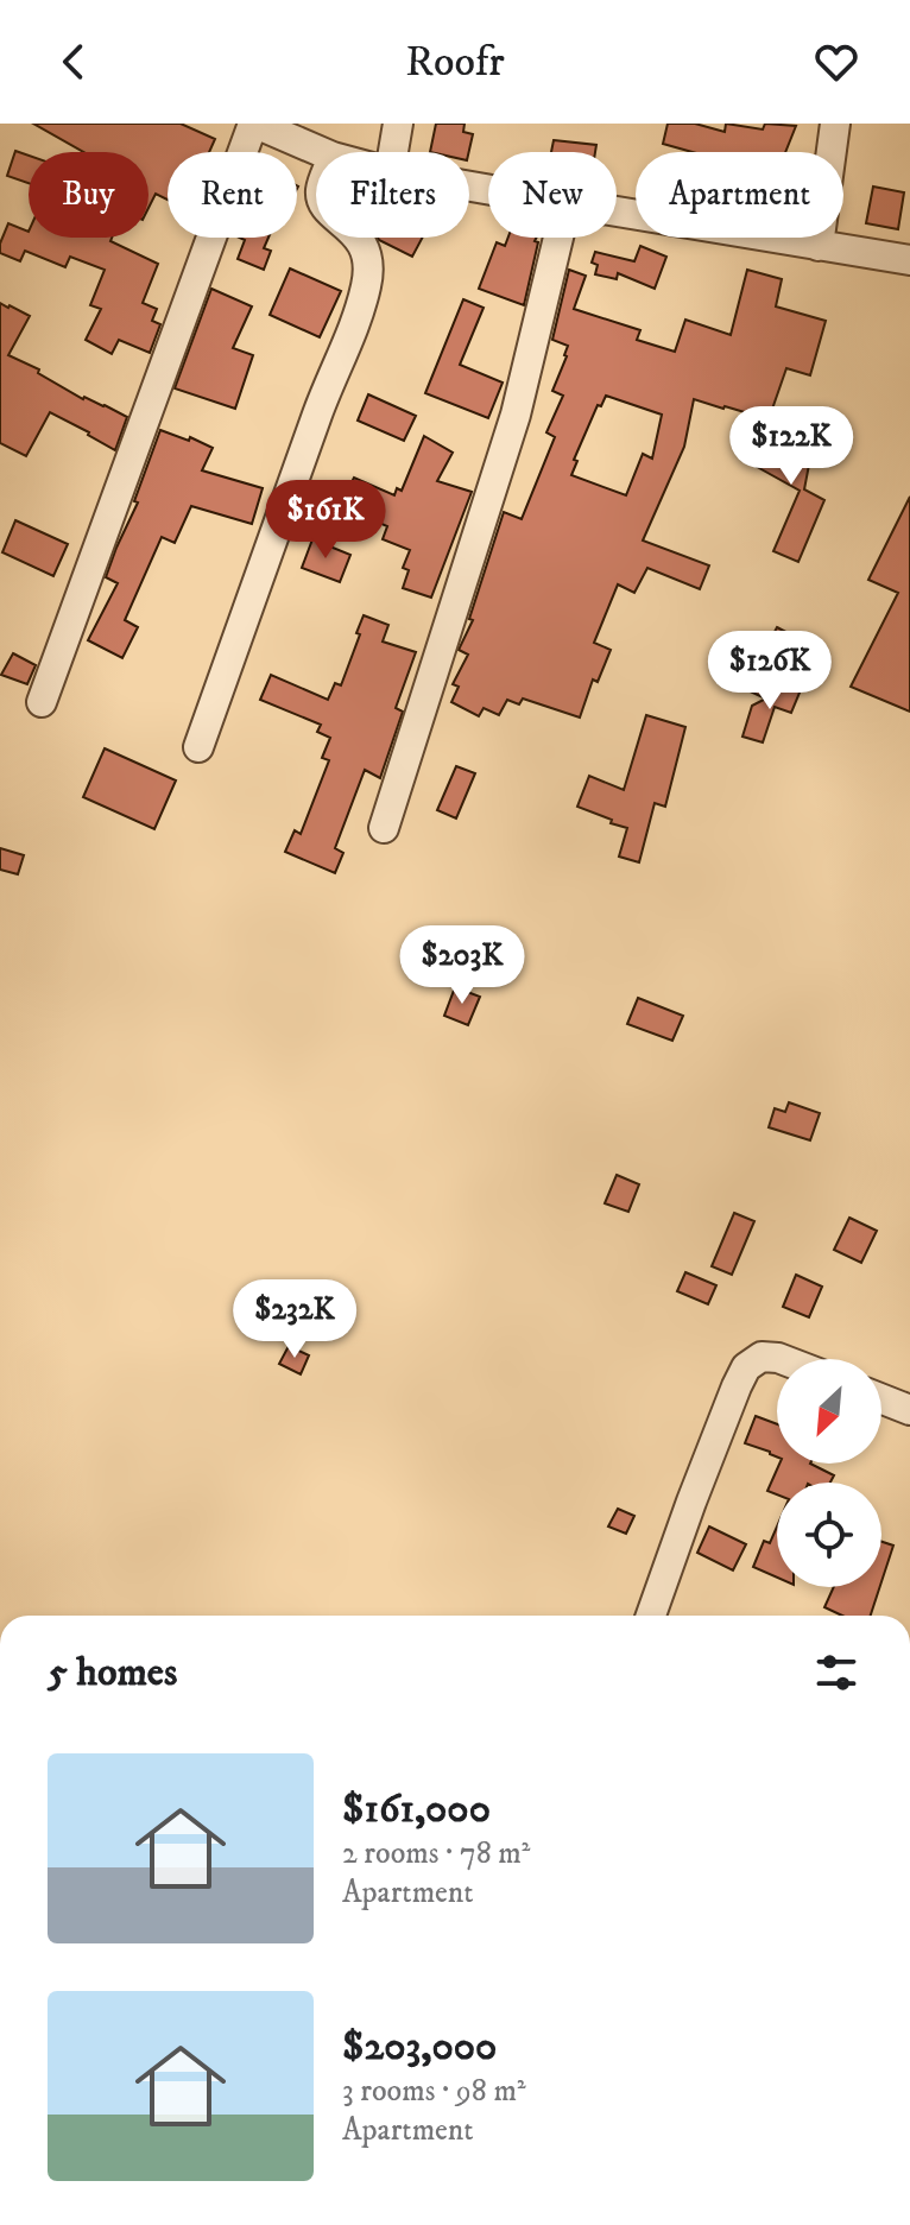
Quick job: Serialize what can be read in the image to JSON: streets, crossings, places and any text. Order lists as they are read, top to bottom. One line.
{"north":"bottom left","page":{"header":"Roofr","chip":["Buy","Rent","Filters","New","Apartment"],"price":["$122K","$161K","$126K","$203K","$232K"],"heading":"5 homes","list":[{"name":"$161,000","note":"2 rooms · 78 m² · Apartment"},{"name":"$203,000","note":"3 rooms · 98 m² · Apartment"}]}}
